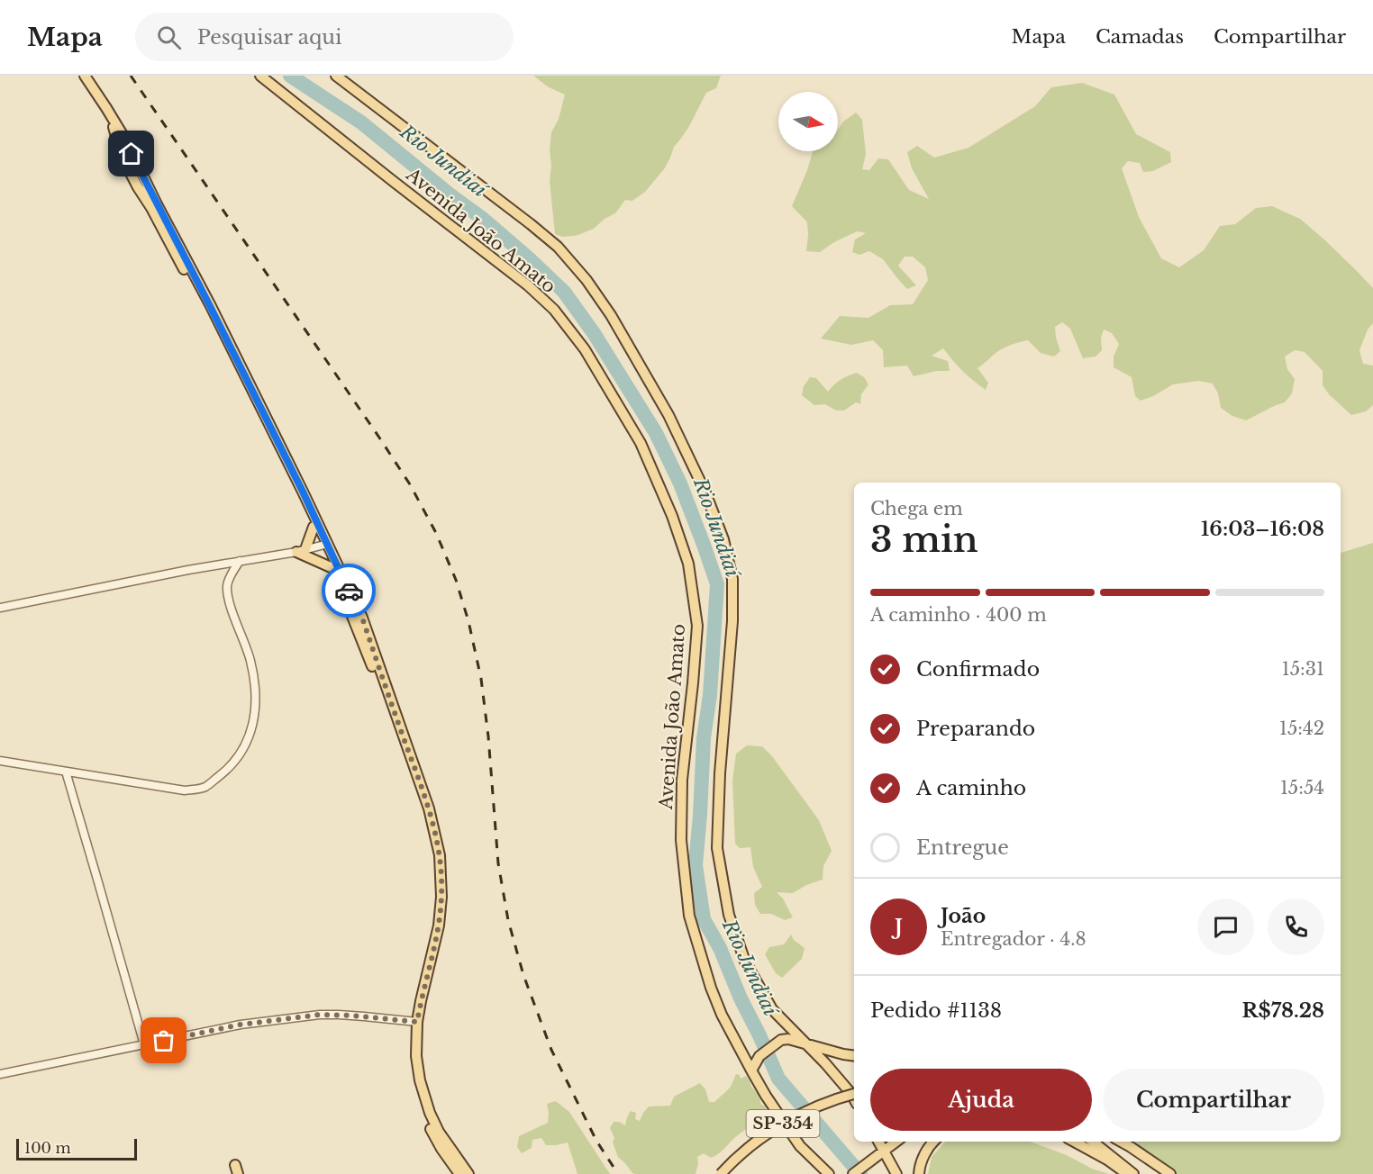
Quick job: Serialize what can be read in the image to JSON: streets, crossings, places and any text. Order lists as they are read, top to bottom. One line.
{"streets":{"main road":["Avenida João Amato","SP-354"]},"water":["Rio Jundiaí"],"scale_bar":"100 m","north":"right","page":{"header":"Mapa","search":"Pesquisar aqui","nav":["Mapa","Camadas","Compartilhar"],"heading":["3 min","Chega em","16:03–16:08"],"panel":["João","Entregador · 4.8","Pedido #1138","R$78.28"],"bar":"A caminho · 400 m","list":[["Confirmado","15:31"],["Preparando","15:42"],["A caminho","15:54"],"Entregue"],"round":"J","buttons":["Ajuda","Compartilhar"],"scale":"100 m"}}
